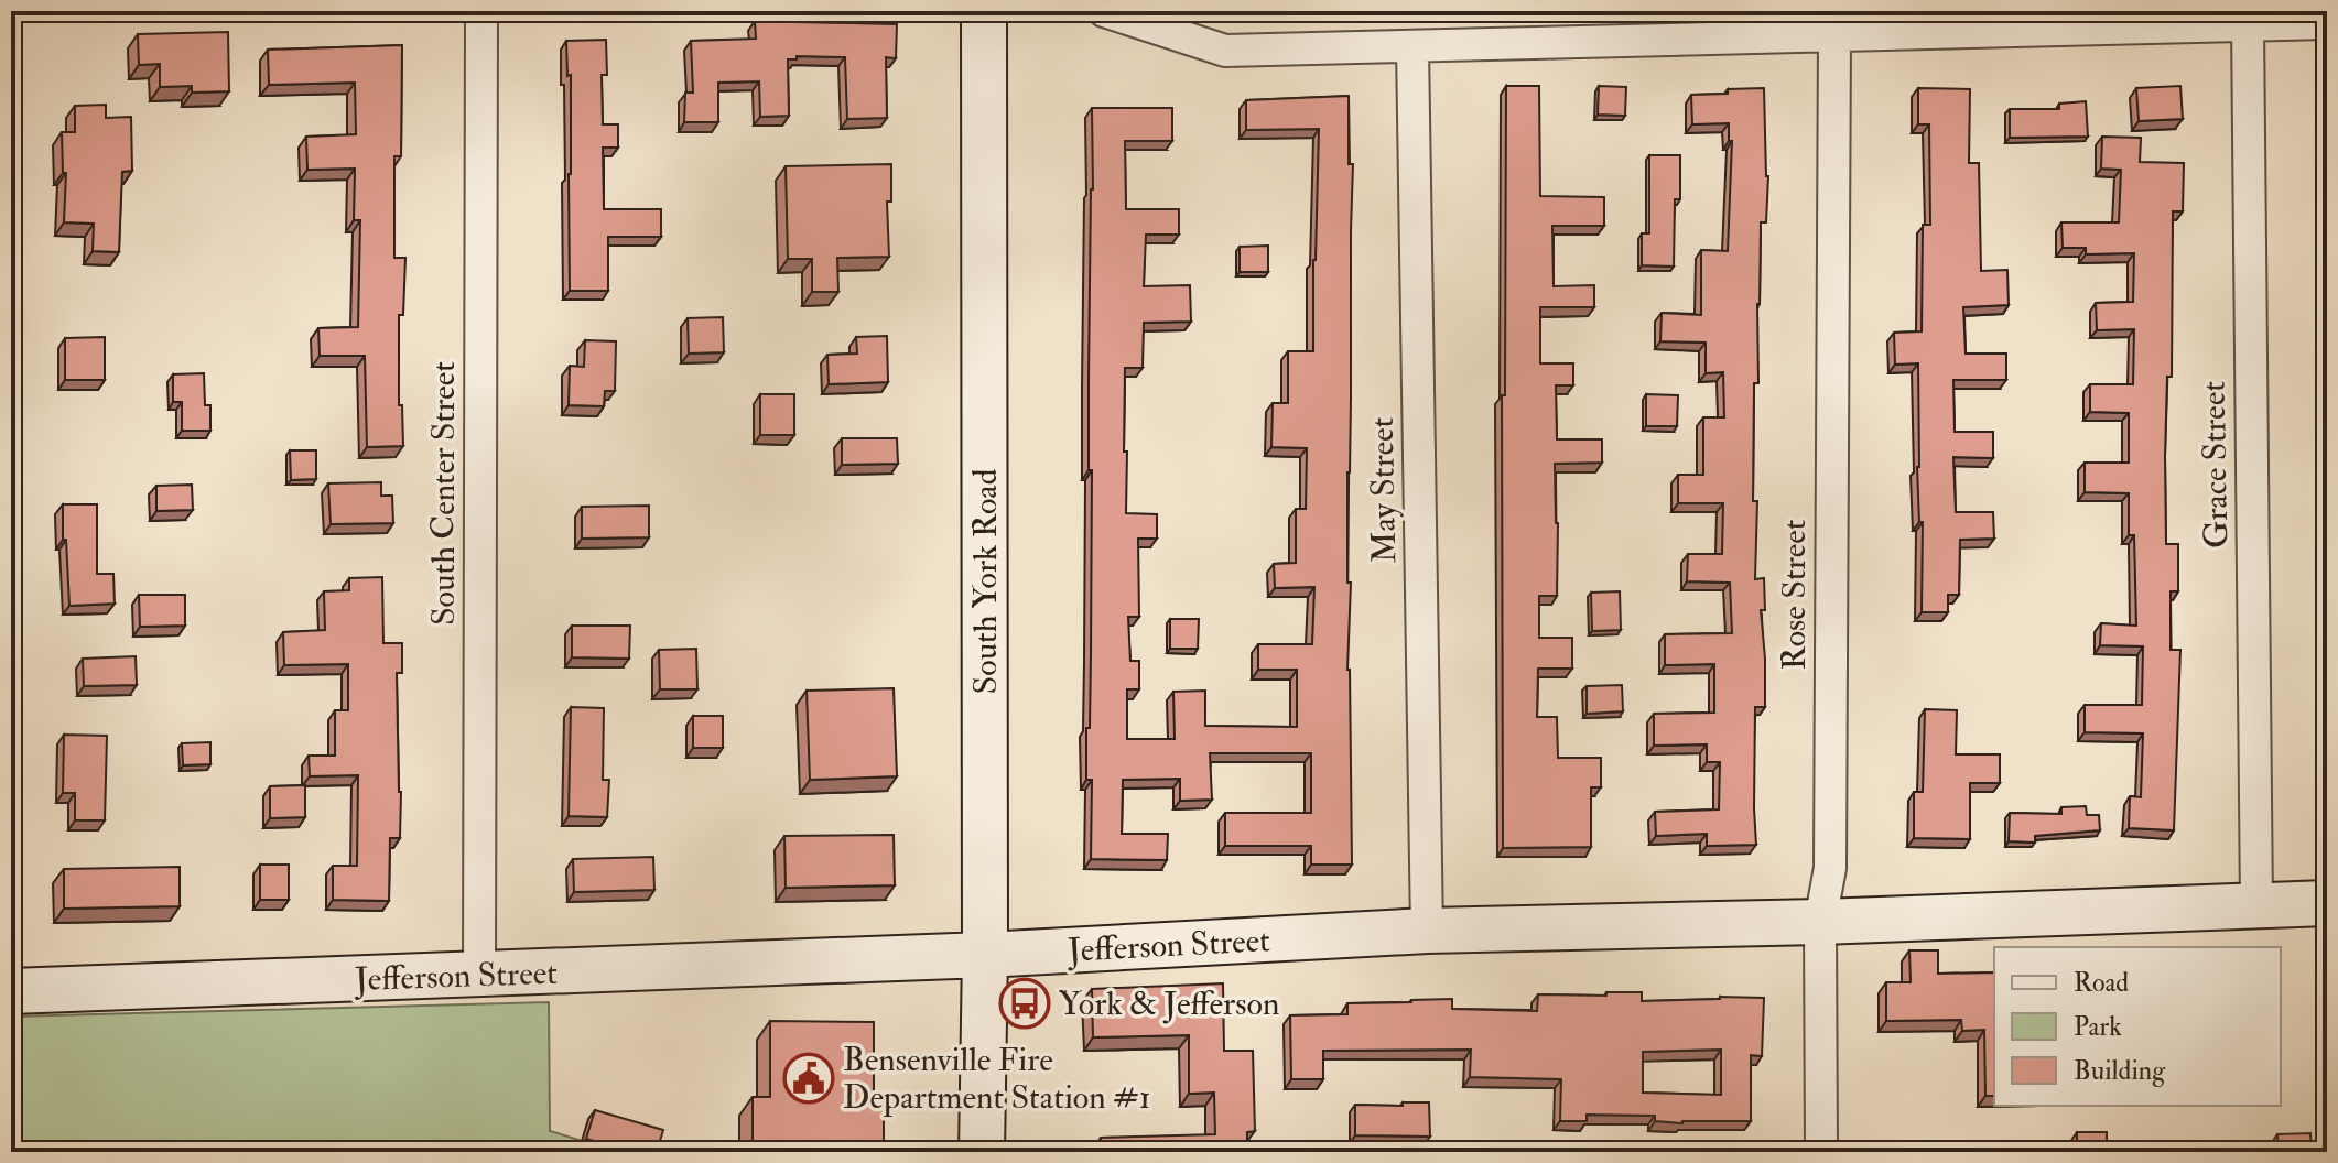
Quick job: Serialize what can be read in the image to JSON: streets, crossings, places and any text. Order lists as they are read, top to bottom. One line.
{"streets":{"street":["Grace Street","May Street","South Center Street","South York Road","Rose Street","Jefferson Street"]},"crossings":[["Grace Street","Jefferson Street"],["May Street","Jefferson Street"],["South Center Street","Jefferson Street"],["South York Road","Jefferson Street"],["Rose Street","Jefferson Street"]],"places":{"bus stop":["York & Jefferson"],"public building":["Bensenville Fire Department Station #1"]},"legend":["Road","Park","Building"]}
